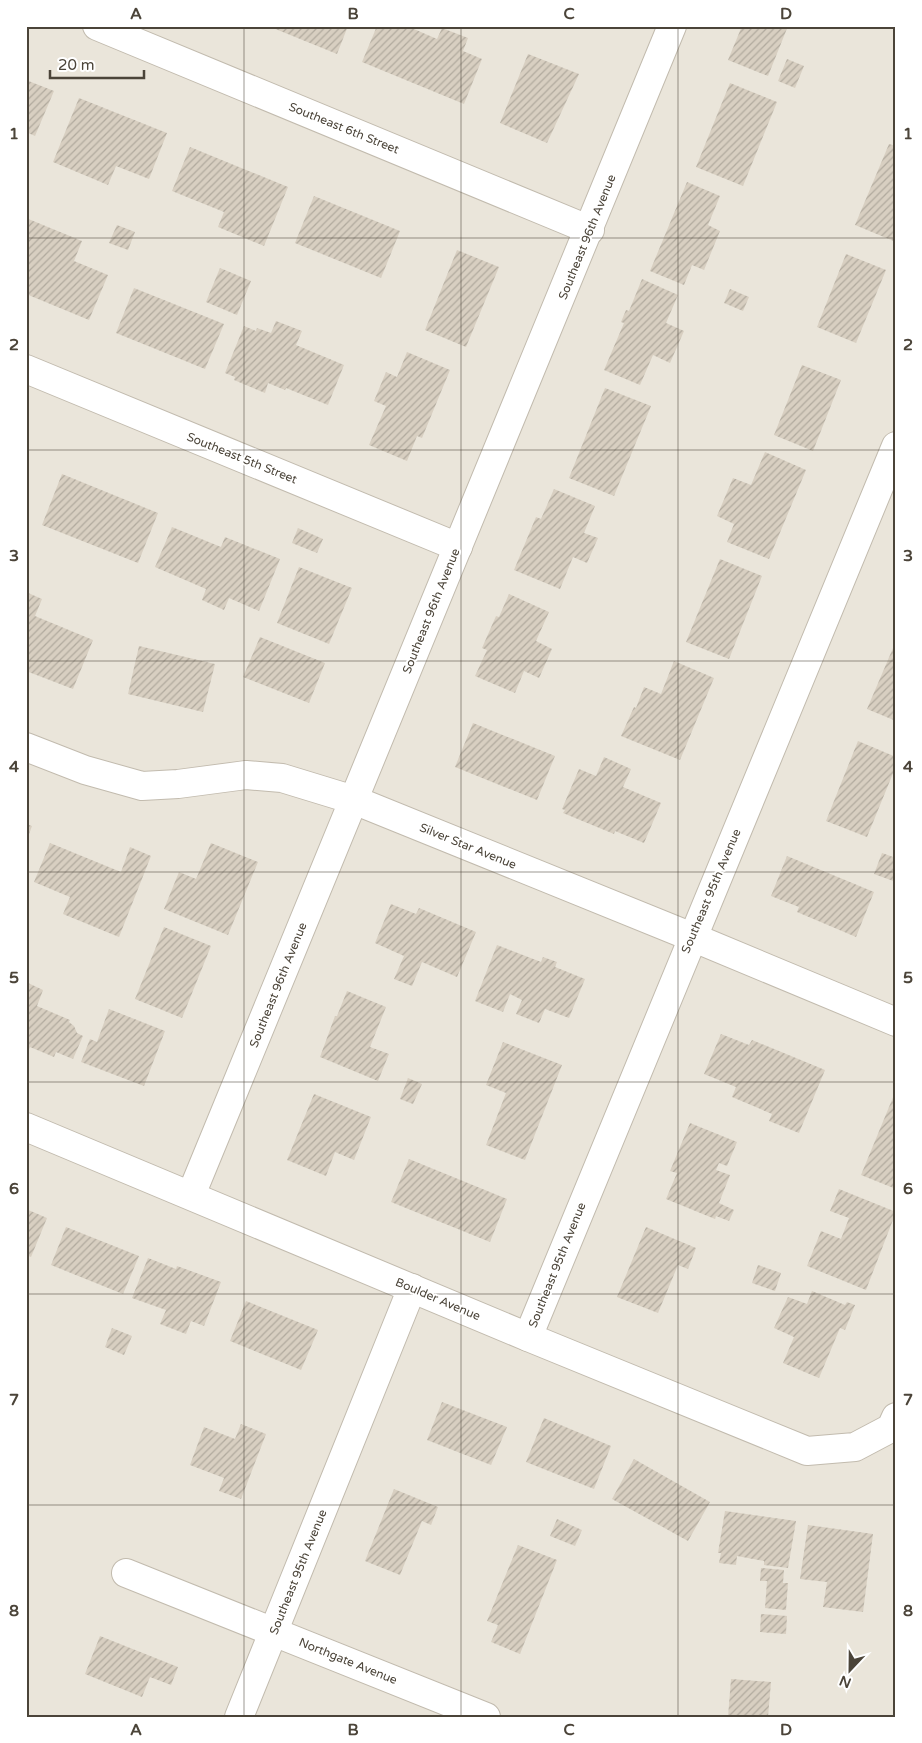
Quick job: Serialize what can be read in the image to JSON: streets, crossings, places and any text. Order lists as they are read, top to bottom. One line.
{"streets":{"street":["Southeast 6th Street","Southeast 96th Avenue","Southeast 5th Street","Silver Star Avenue","Southeast 95th Avenue","Boulder Avenue","Northgate Avenue"]},"crossings":[["Southeast 6th Street","Southeast 96th Avenue"],["Southeast 96th Avenue","Southeast 5th Street"],["Southeast 96th Avenue","Silver Star Avenue"],["Southeast 96th Avenue","Boulder Avenue"],["Silver Star Avenue","Southeast 95th Avenue"],["Southeast 95th Avenue","Boulder Avenue"],["Southeast 95th Avenue","Northgate Avenue"]],"scale_bar":"20 m","north":"bottom","grid":{"columns":["A","B","C","D"],"rows":["1","2","3","4","5","6","7","8"]}}
